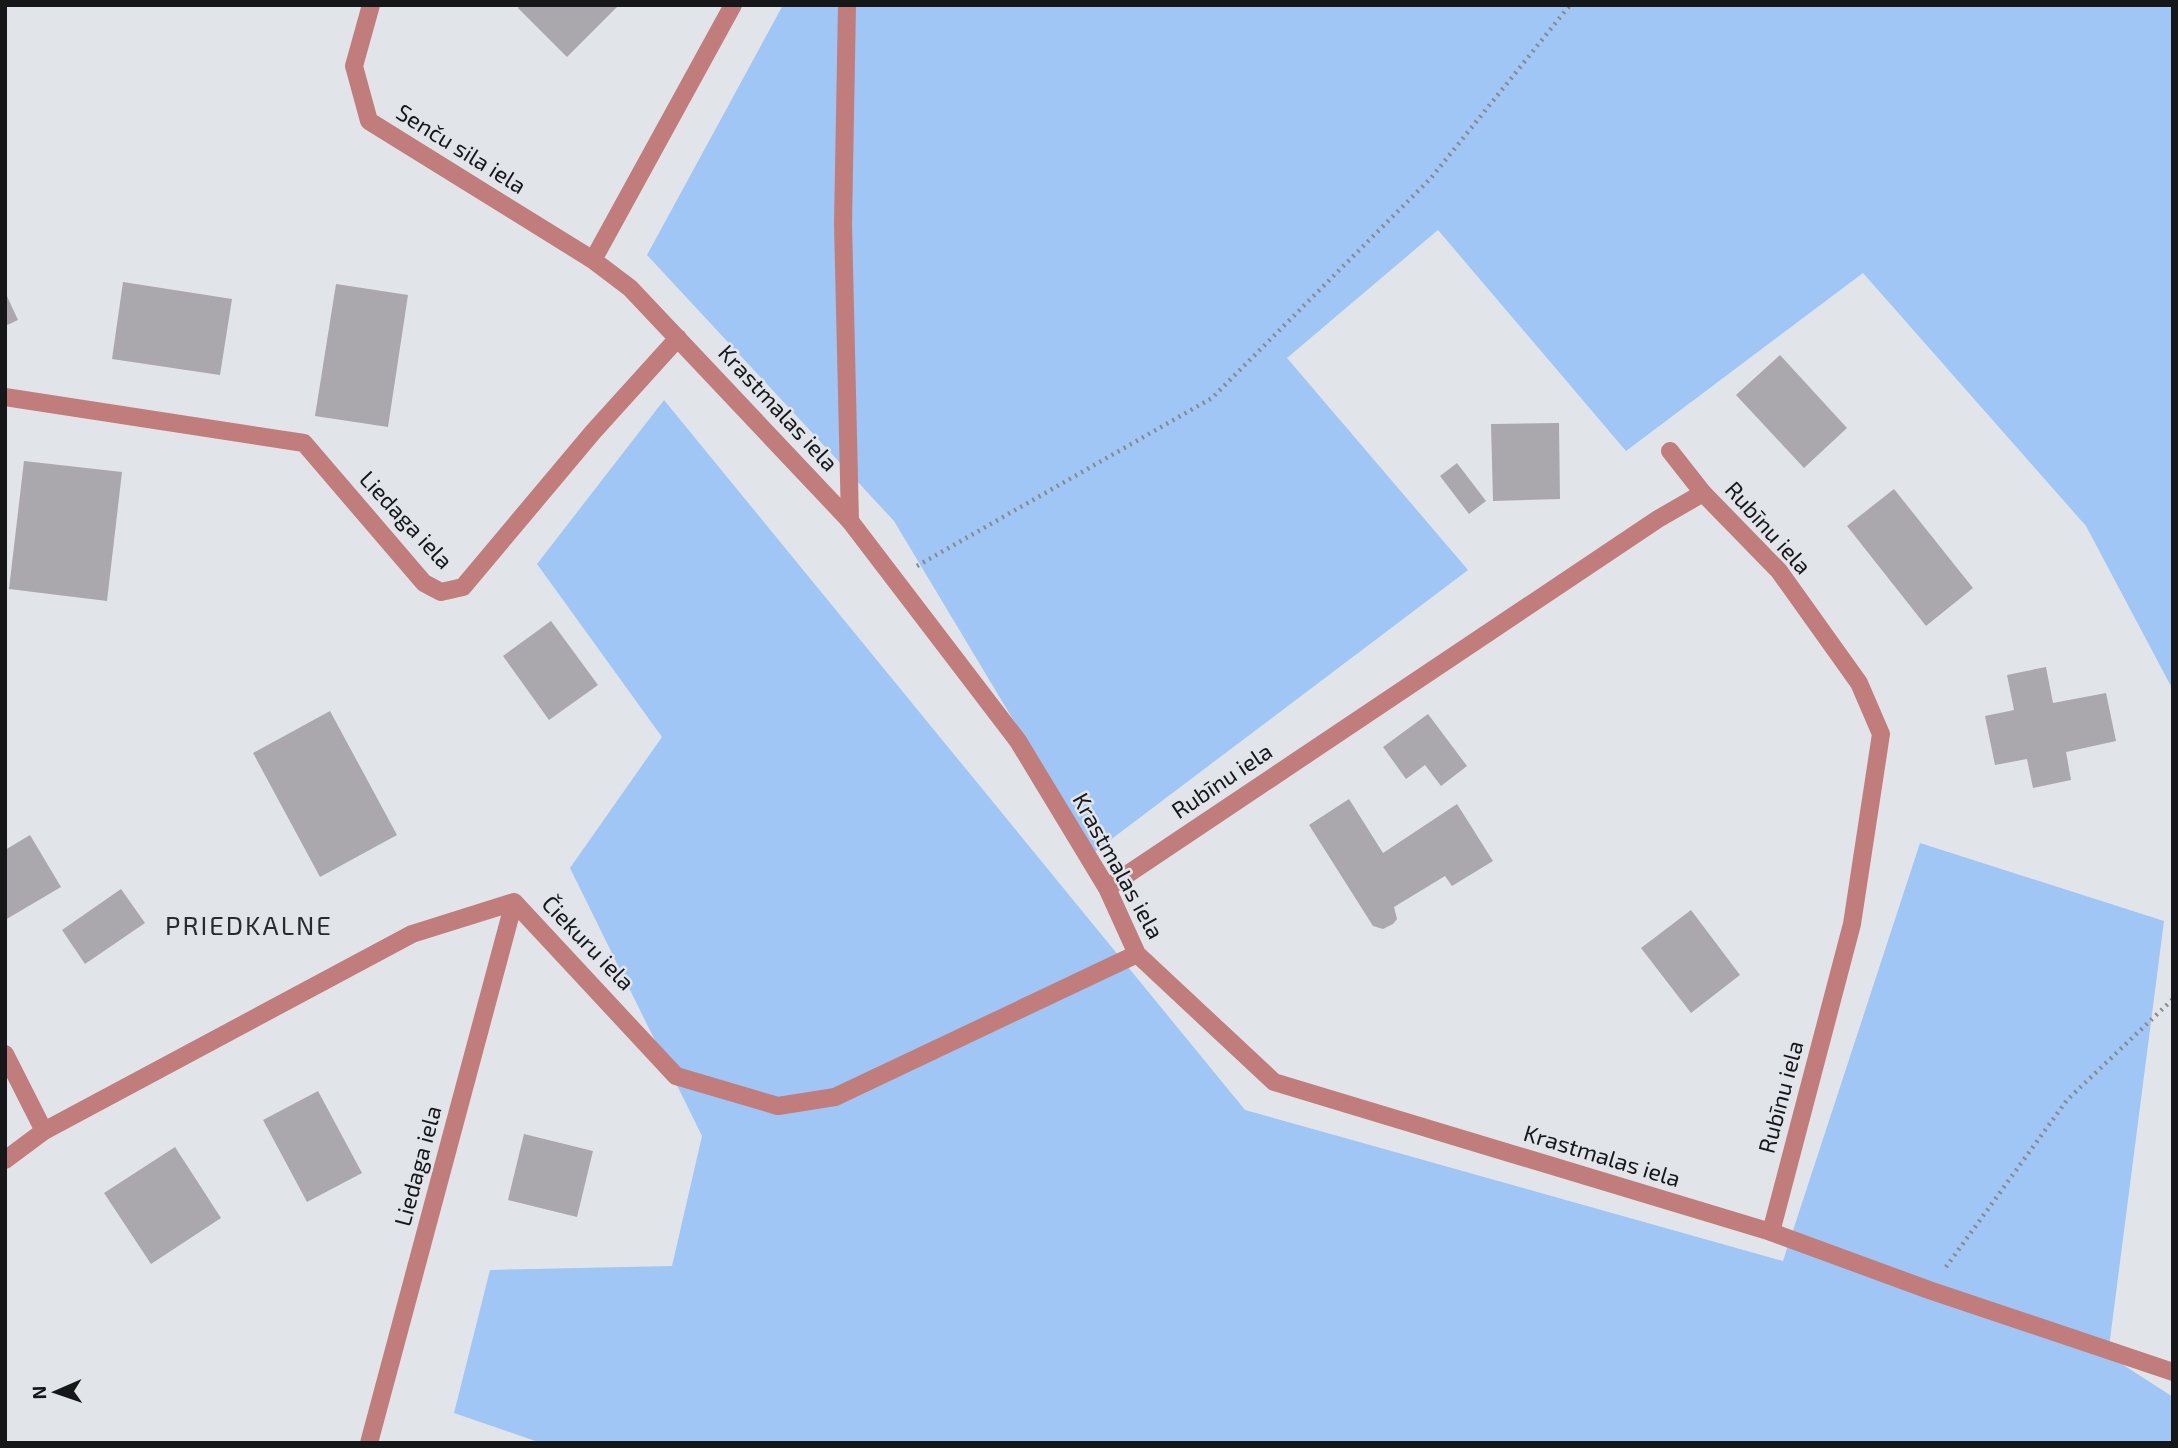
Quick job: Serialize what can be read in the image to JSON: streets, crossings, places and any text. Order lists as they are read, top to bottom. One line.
{"streets":{"street":["Senču sila iela","Krastmalas iela","Liedaga iela","Rubīnu iela","Čiekuru iela"]},"crossings":[["Senču sila iela","Krastmalas iela"],["Krastmalas iela","Liedaga iela"],["Krastmalas iela","Rubīnu iela"],["Krastmalas iela","Čiekuru iela"],["Liedaga iela","Čiekuru iela"]],"districts":["PRIEDKALNE"],"north":"left"}
